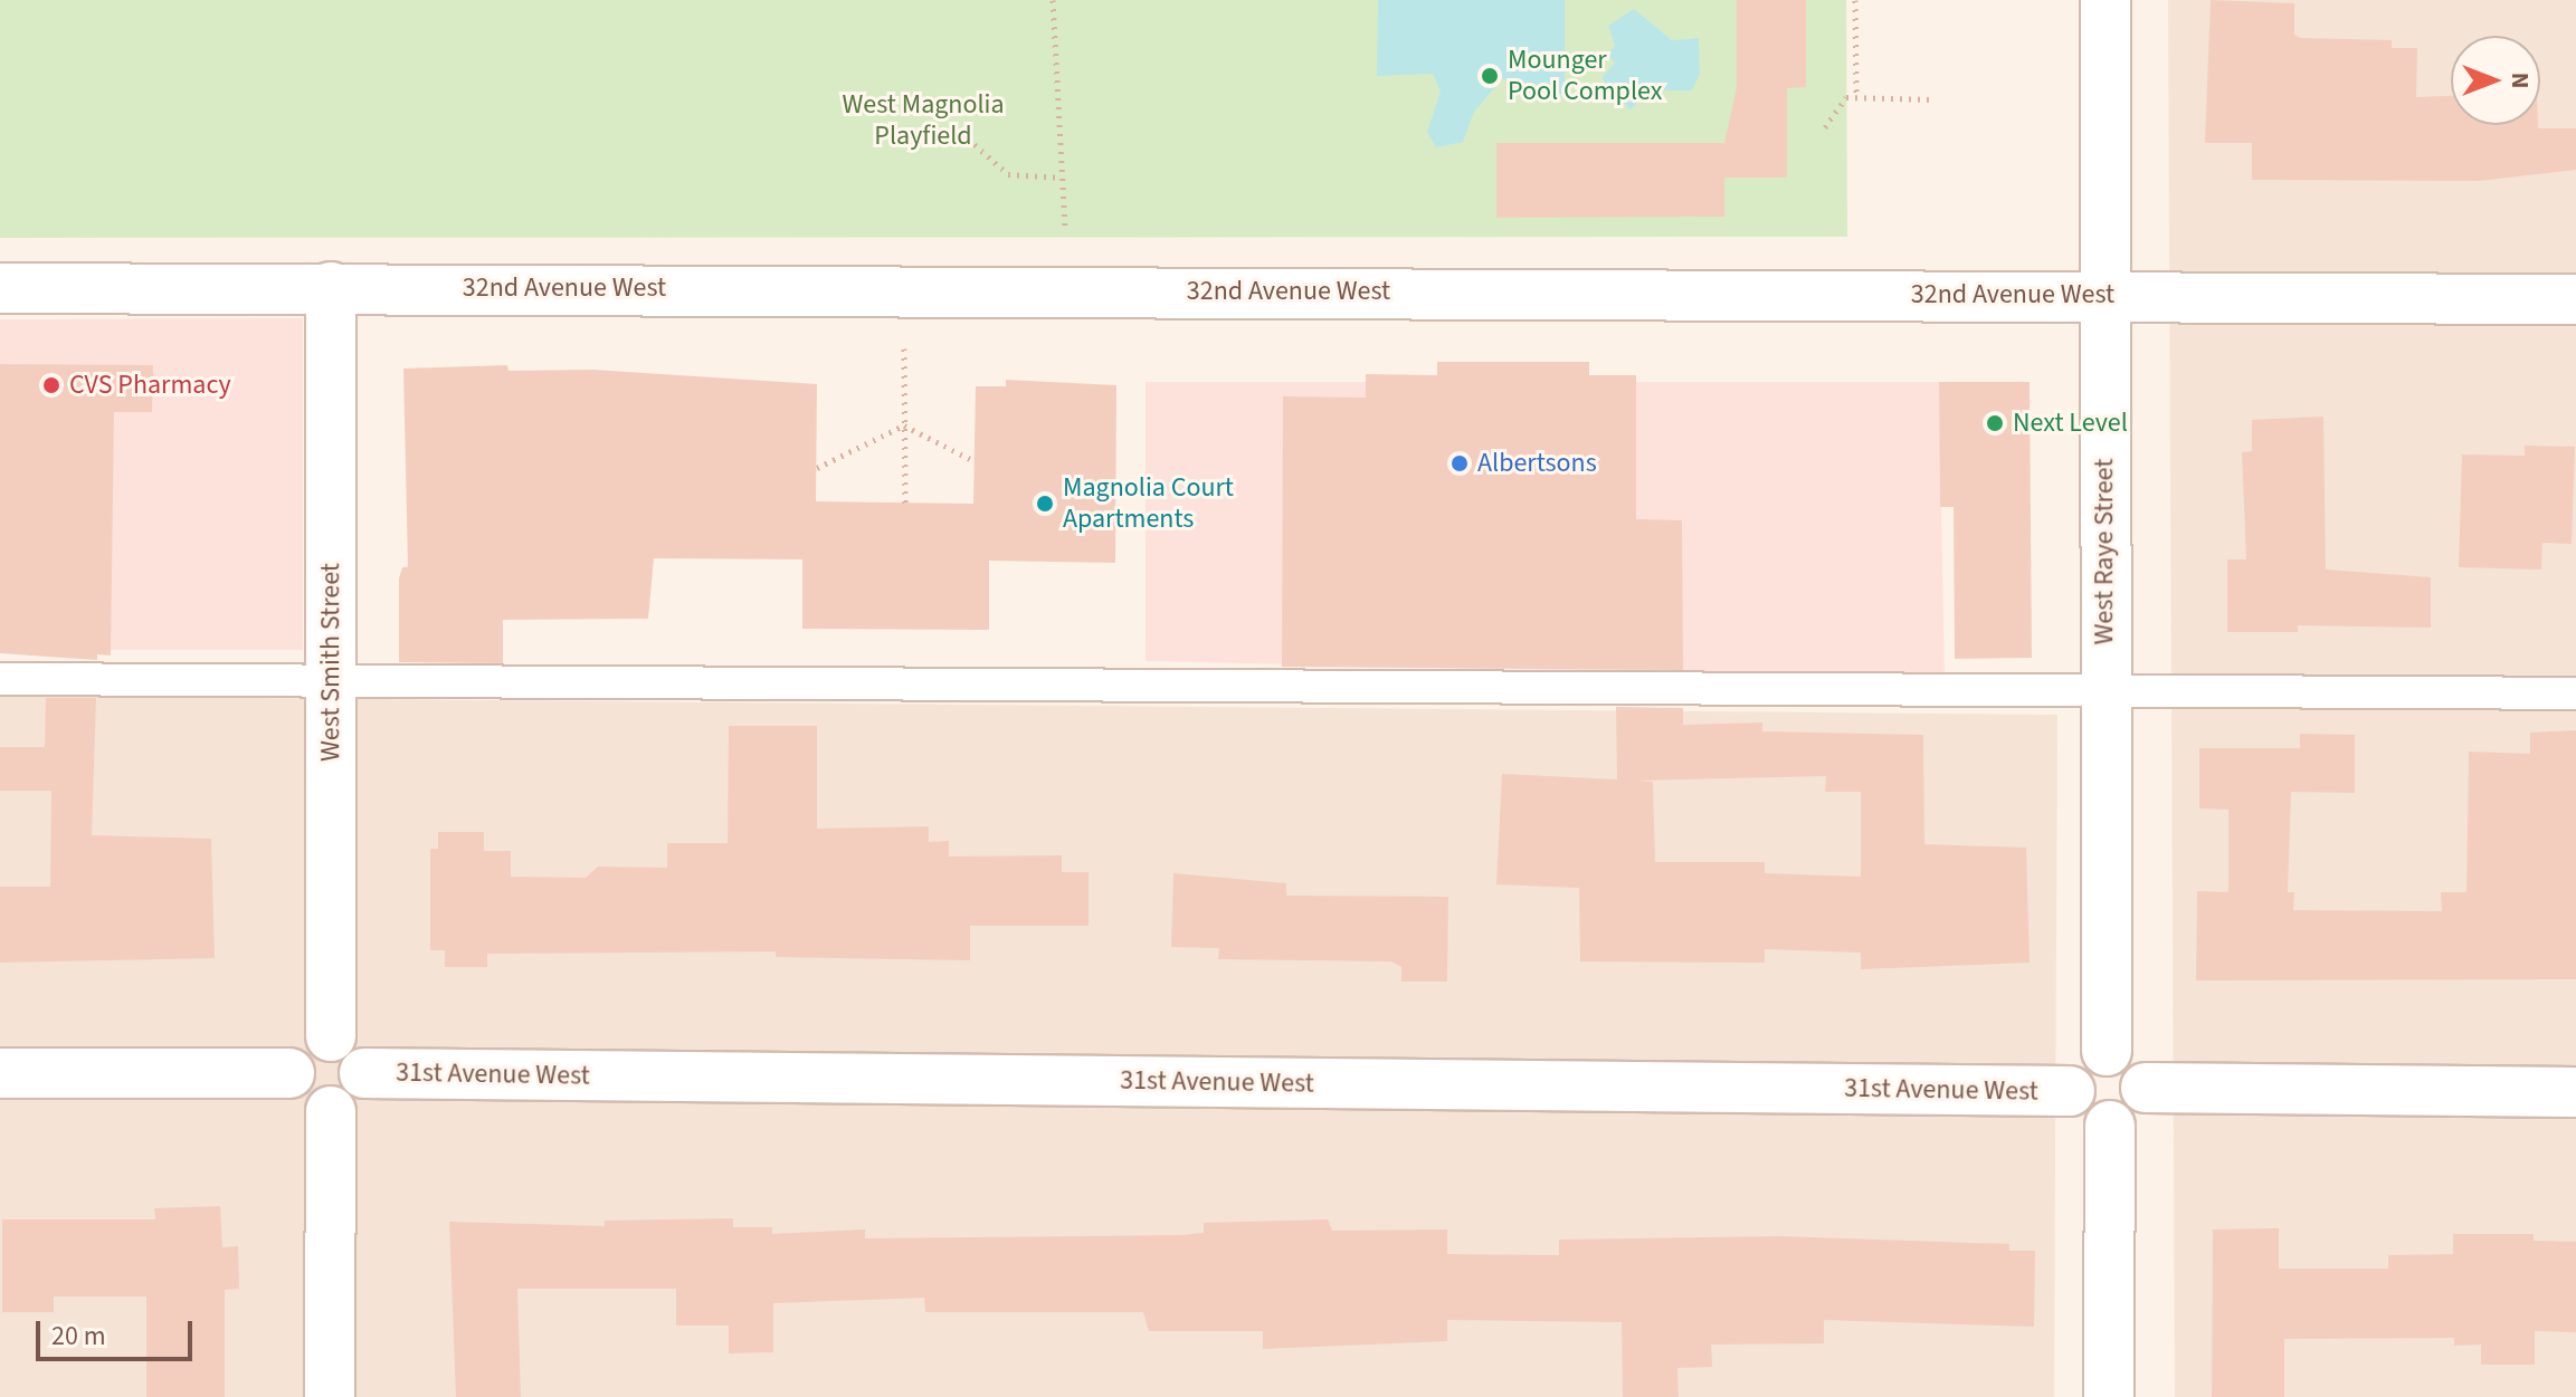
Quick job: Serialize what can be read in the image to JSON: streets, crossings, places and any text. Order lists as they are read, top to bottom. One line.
{"streets":{"street":["32nd Avenue West","West Raye Street","West Smith Street","31st Avenue West"]},"crossings":[["32nd Avenue West","West Raye Street"],["32nd Avenue West","West Smith Street"],["West Raye Street","31st Avenue West"],["West Smith Street","31st Avenue West"]],"parks":["West Magnolia Playfield"],"places":["Mounger Pool Complex","CVS Pharmacy","Next Level","Albertsons","Magnolia Court Apartments"],"scale_bar":"20 m","north":"right"}
